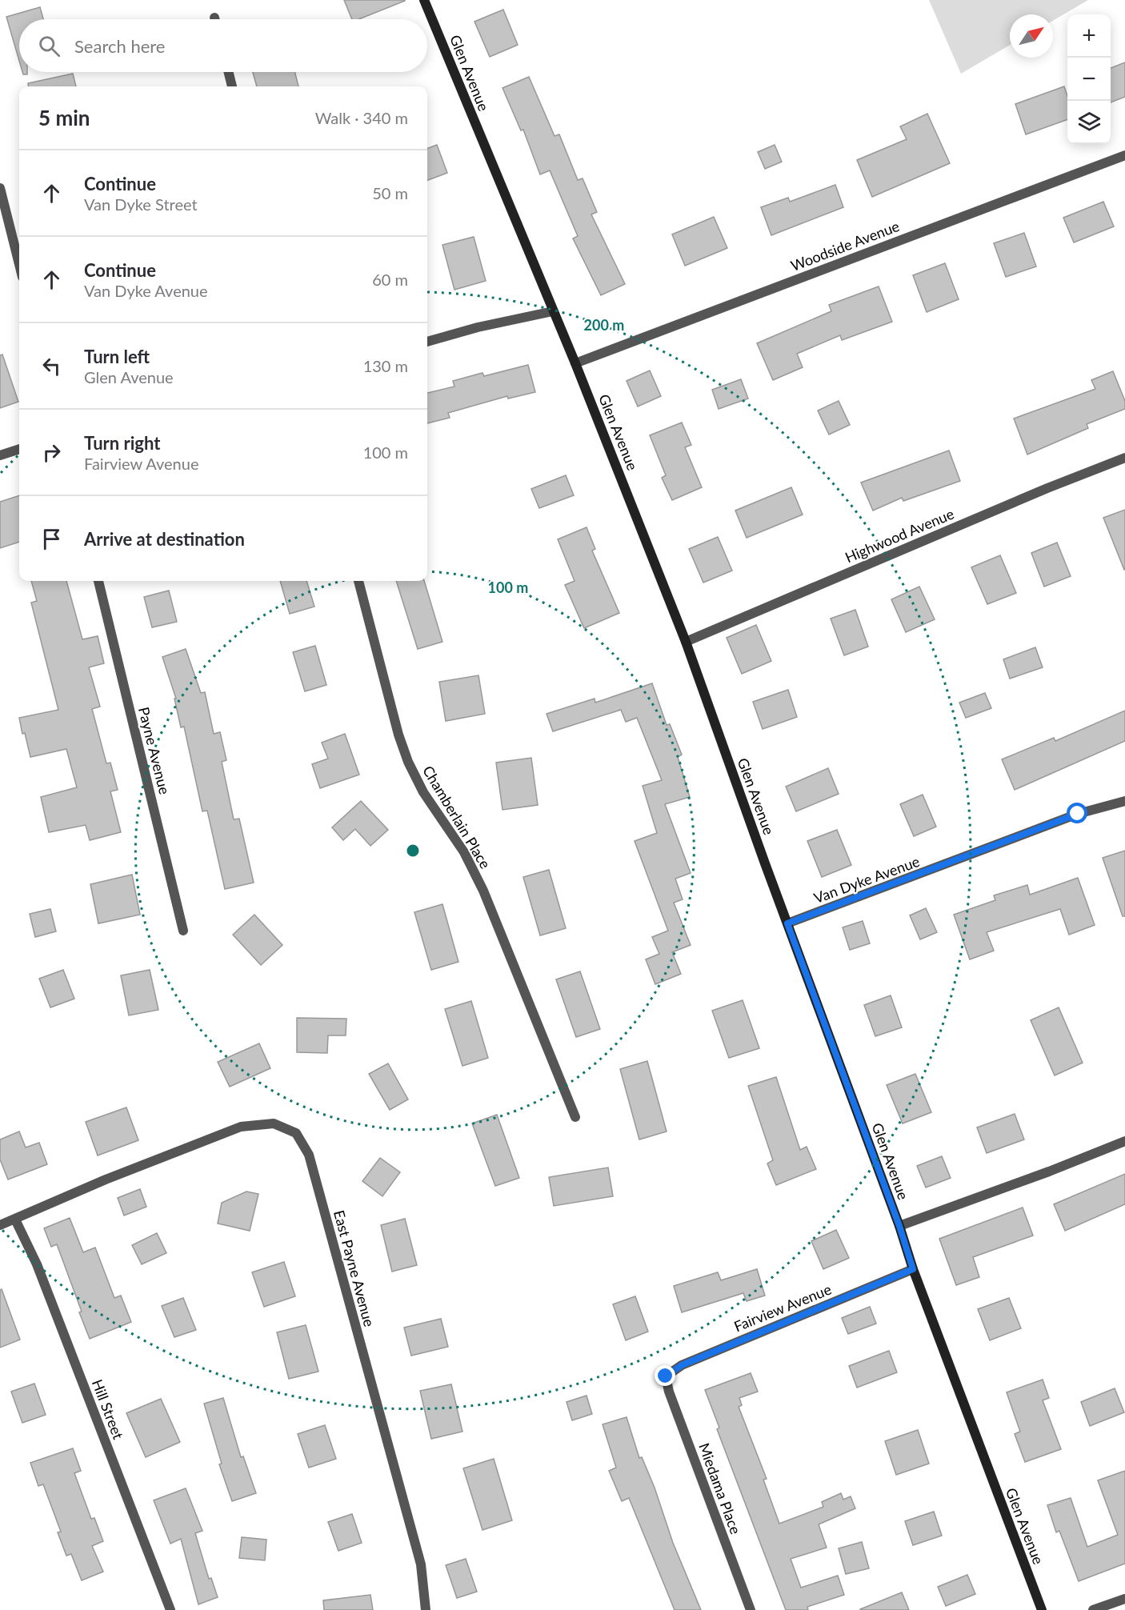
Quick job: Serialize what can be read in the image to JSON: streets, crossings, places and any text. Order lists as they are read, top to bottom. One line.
{"streets":{"street":["Glen Avenue","Woodside Avenue","Highwood Avenue","Payne Avenue","Chamberlain Place","Van Dyke Avenue","East Payne Avenue","Fairview Avenue","Hill Street","Miedama Place"]},"crossings":[["Glen Avenue","Woodside Avenue"],["Glen Avenue","Highwood Avenue"],["Glen Avenue","Van Dyke Avenue"],["Glen Avenue","Fairview Avenue"],["East Payne Avenue","Hill Street"],["Fairview Avenue","Miedama Place"]],"north":"top right","page":{"map_buttons":["+","−"],"search":"Search here","heading":["5 min","Walk · 340 m"],"list":[["Continue","Van Dyke Street","50 m"],["Continue","Van Dyke Avenue","60 m"],["Turn left","Glen Avenue","130 m"],["Turn right","Fairview Avenue","100 m"],"Arrive at destination"]},"rings":["200 m","100 m"]}
